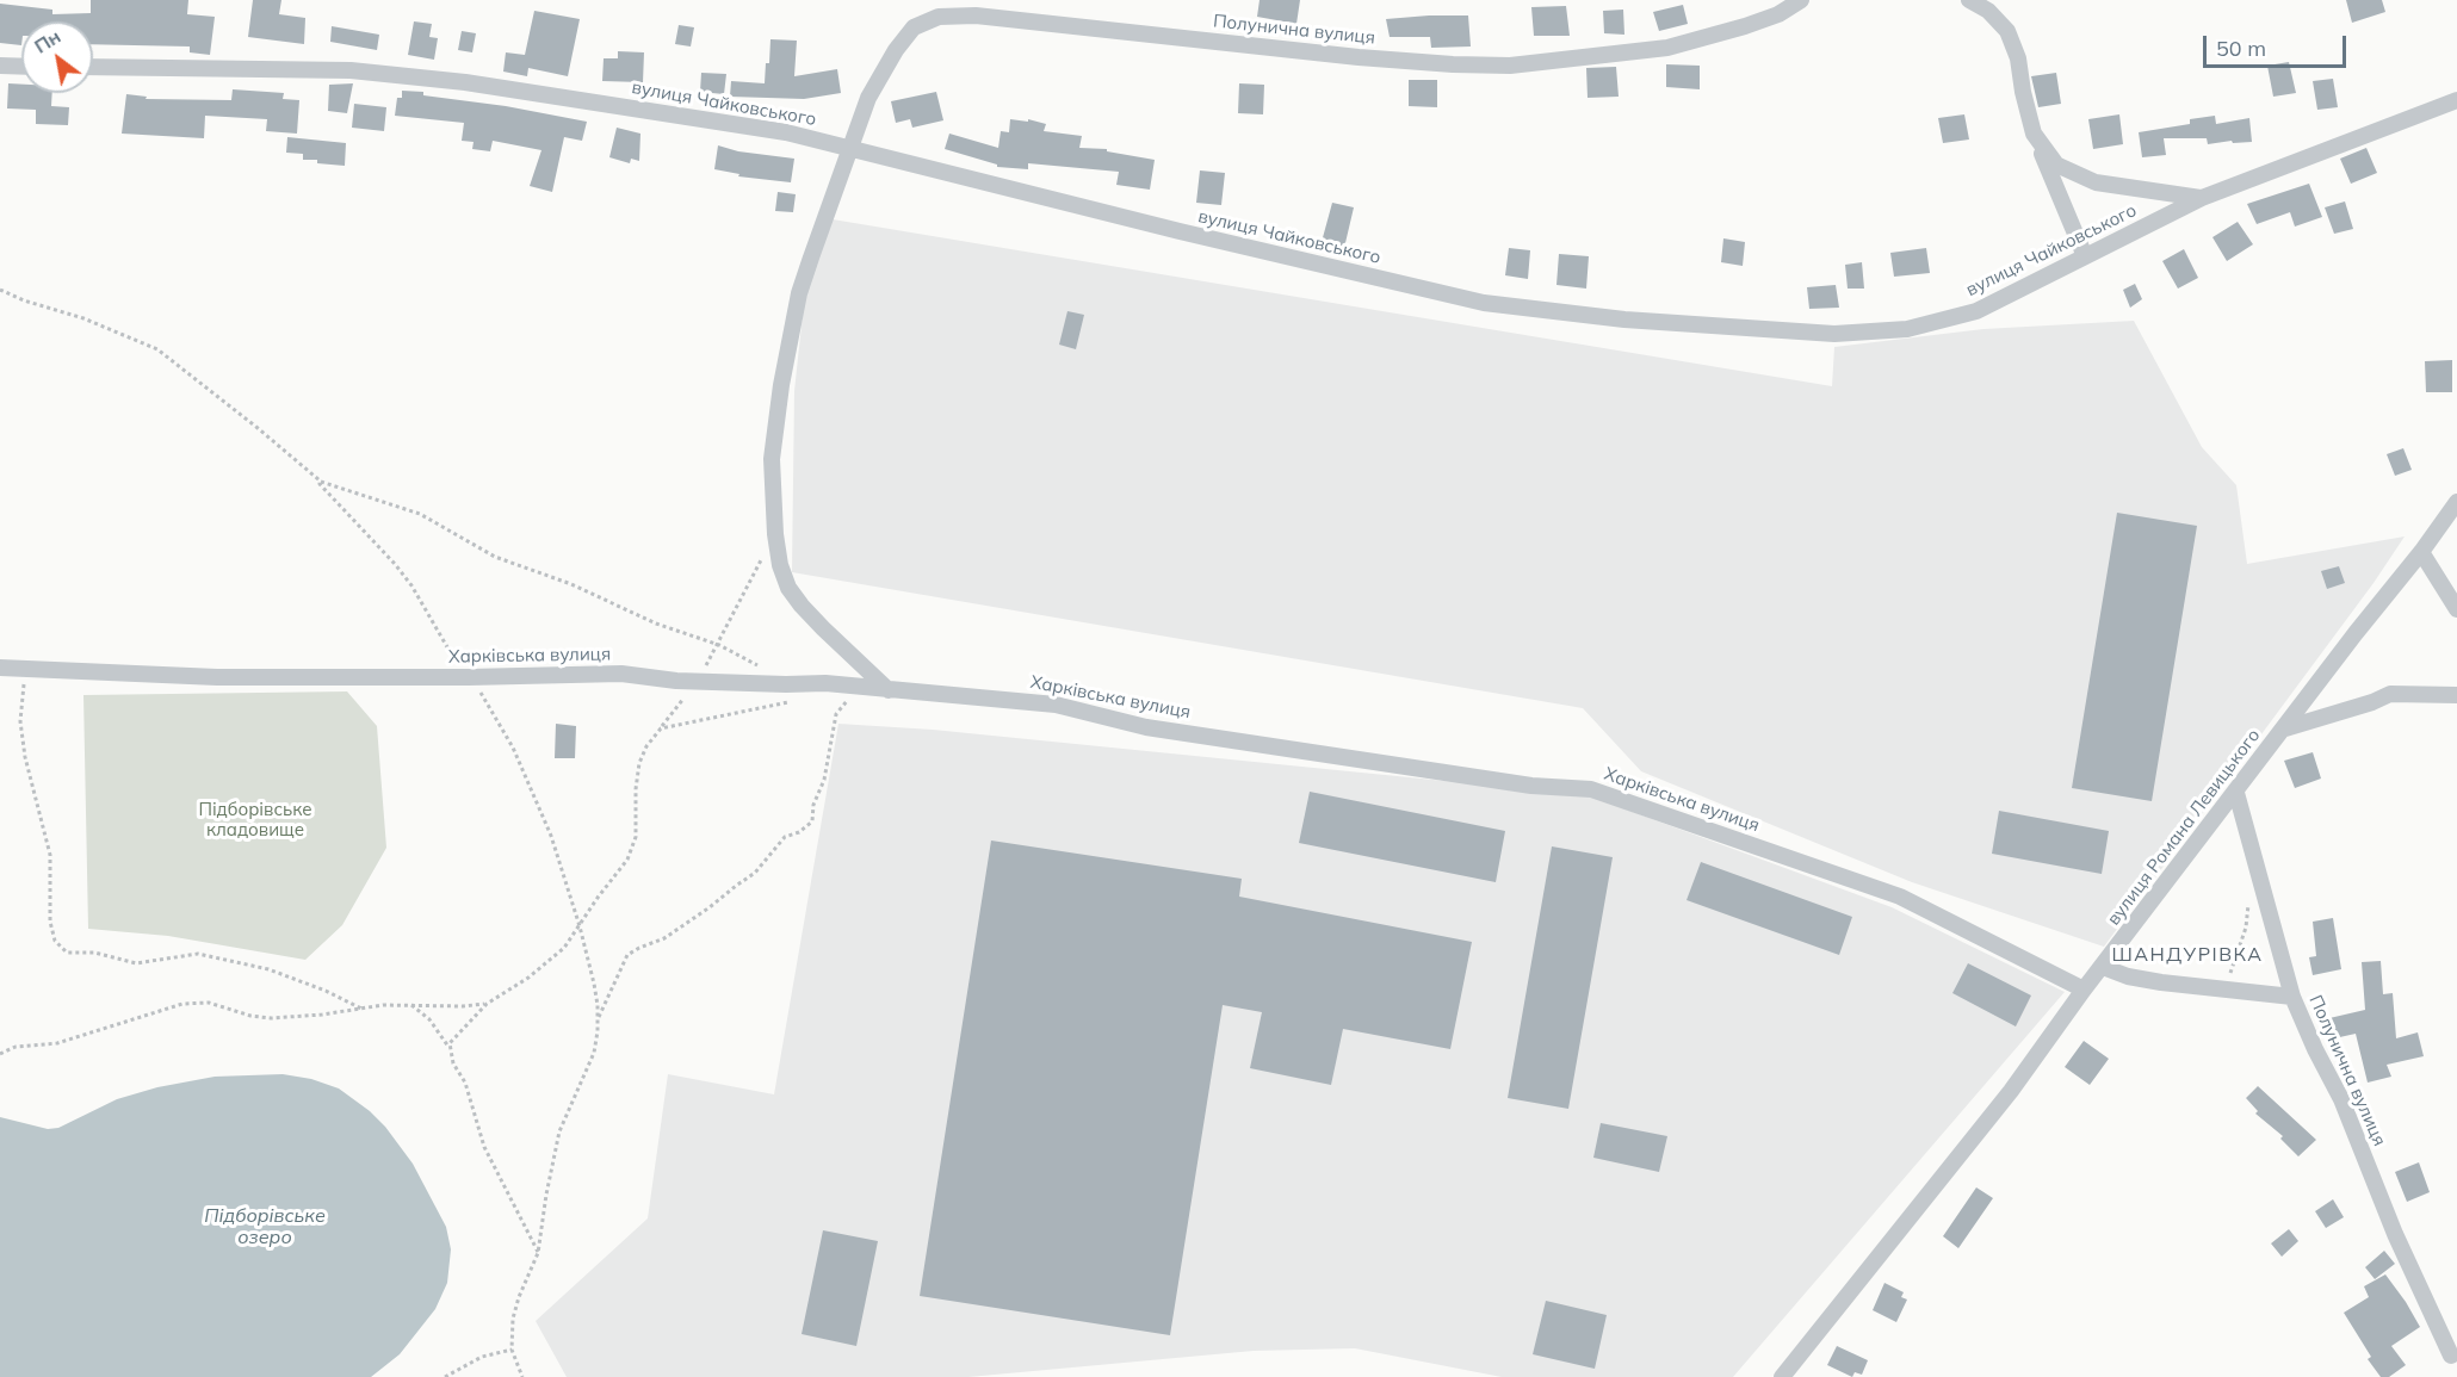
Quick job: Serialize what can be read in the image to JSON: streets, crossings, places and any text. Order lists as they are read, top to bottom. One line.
{"streets":{"street":["Полунична вулиця","вулиця Чайковського","Харківська вулиця","вулиця Романа Левицького"]},"crossings":[["Полунична вулиця","вулиця Чайковського"],["Полунична вулиця","Харківська вулиця"],["Полунична вулиця","вулиця Романа Левицького"],["Харківська вулиця","вулиця Романа Левицького"]],"districts":["ШАНДУРІВКА"],"water":["Підборівське озеро"],"parks":["Підборівське кладовище"],"scale_bar":"50 m","north":"top left"}
